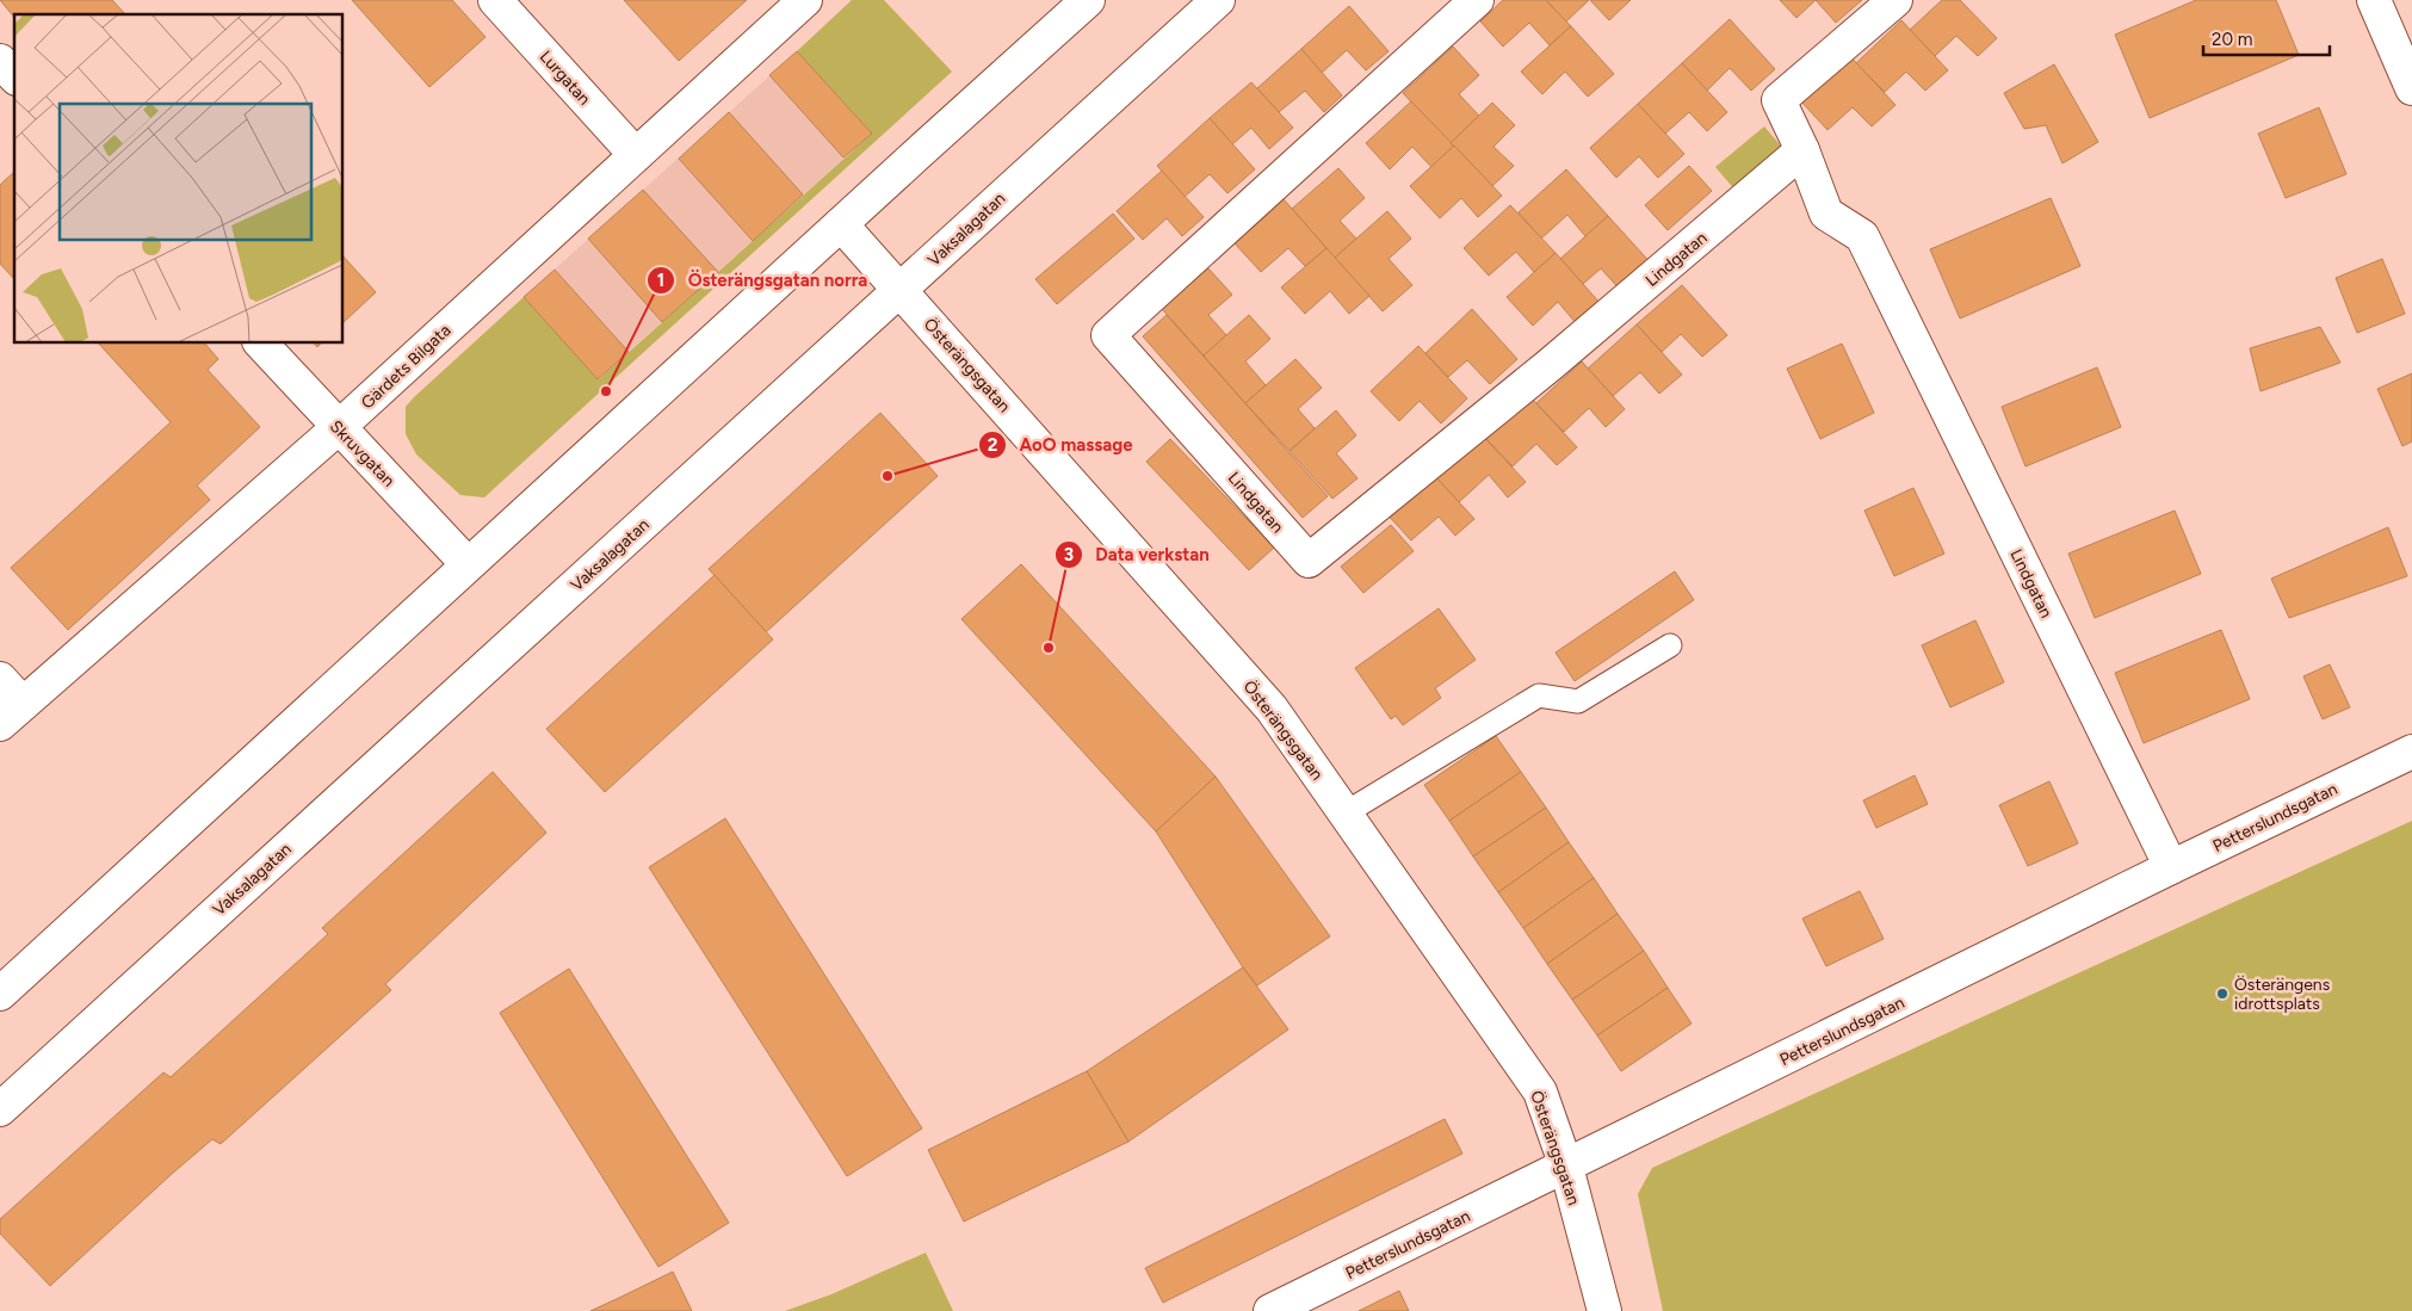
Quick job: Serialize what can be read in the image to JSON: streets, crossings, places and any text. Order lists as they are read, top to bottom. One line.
{"streets":{"street":["Lurgatan","Vaksalagatan","Lindgatan","Österängsgatan","Gärdets Bilgata","Skruvgatan","Petterslundsgatan"]},"crossings":[["Lurgatan","Gärdets Bilgata"],["Vaksalagatan","Österängsgatan"],["Lindgatan","Petterslundsgatan"],["Österängsgatan","Petterslundsgatan"],["Gärdets Bilgata","Skruvgatan"]],"places":["Österängsgatan norra","AoO massage","Data verkstan","Österängens idrottsplats"],"scale_bar":"20 m"}
